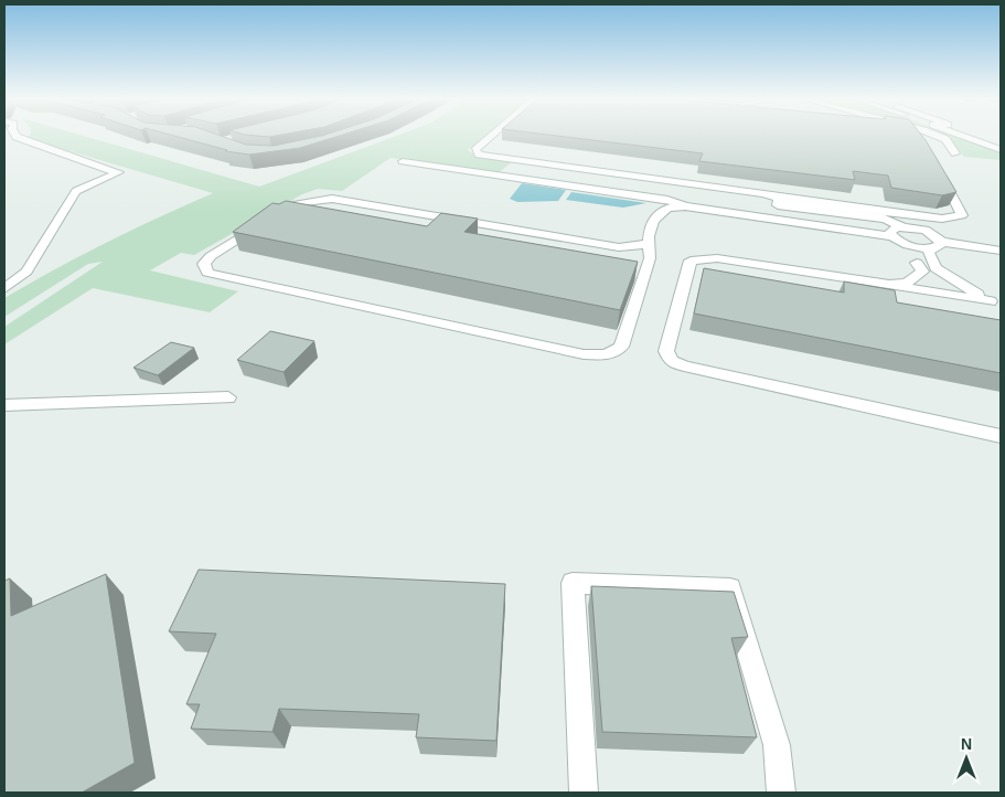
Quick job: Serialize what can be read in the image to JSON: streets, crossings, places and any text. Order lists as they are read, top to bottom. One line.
{"north":"top"}
